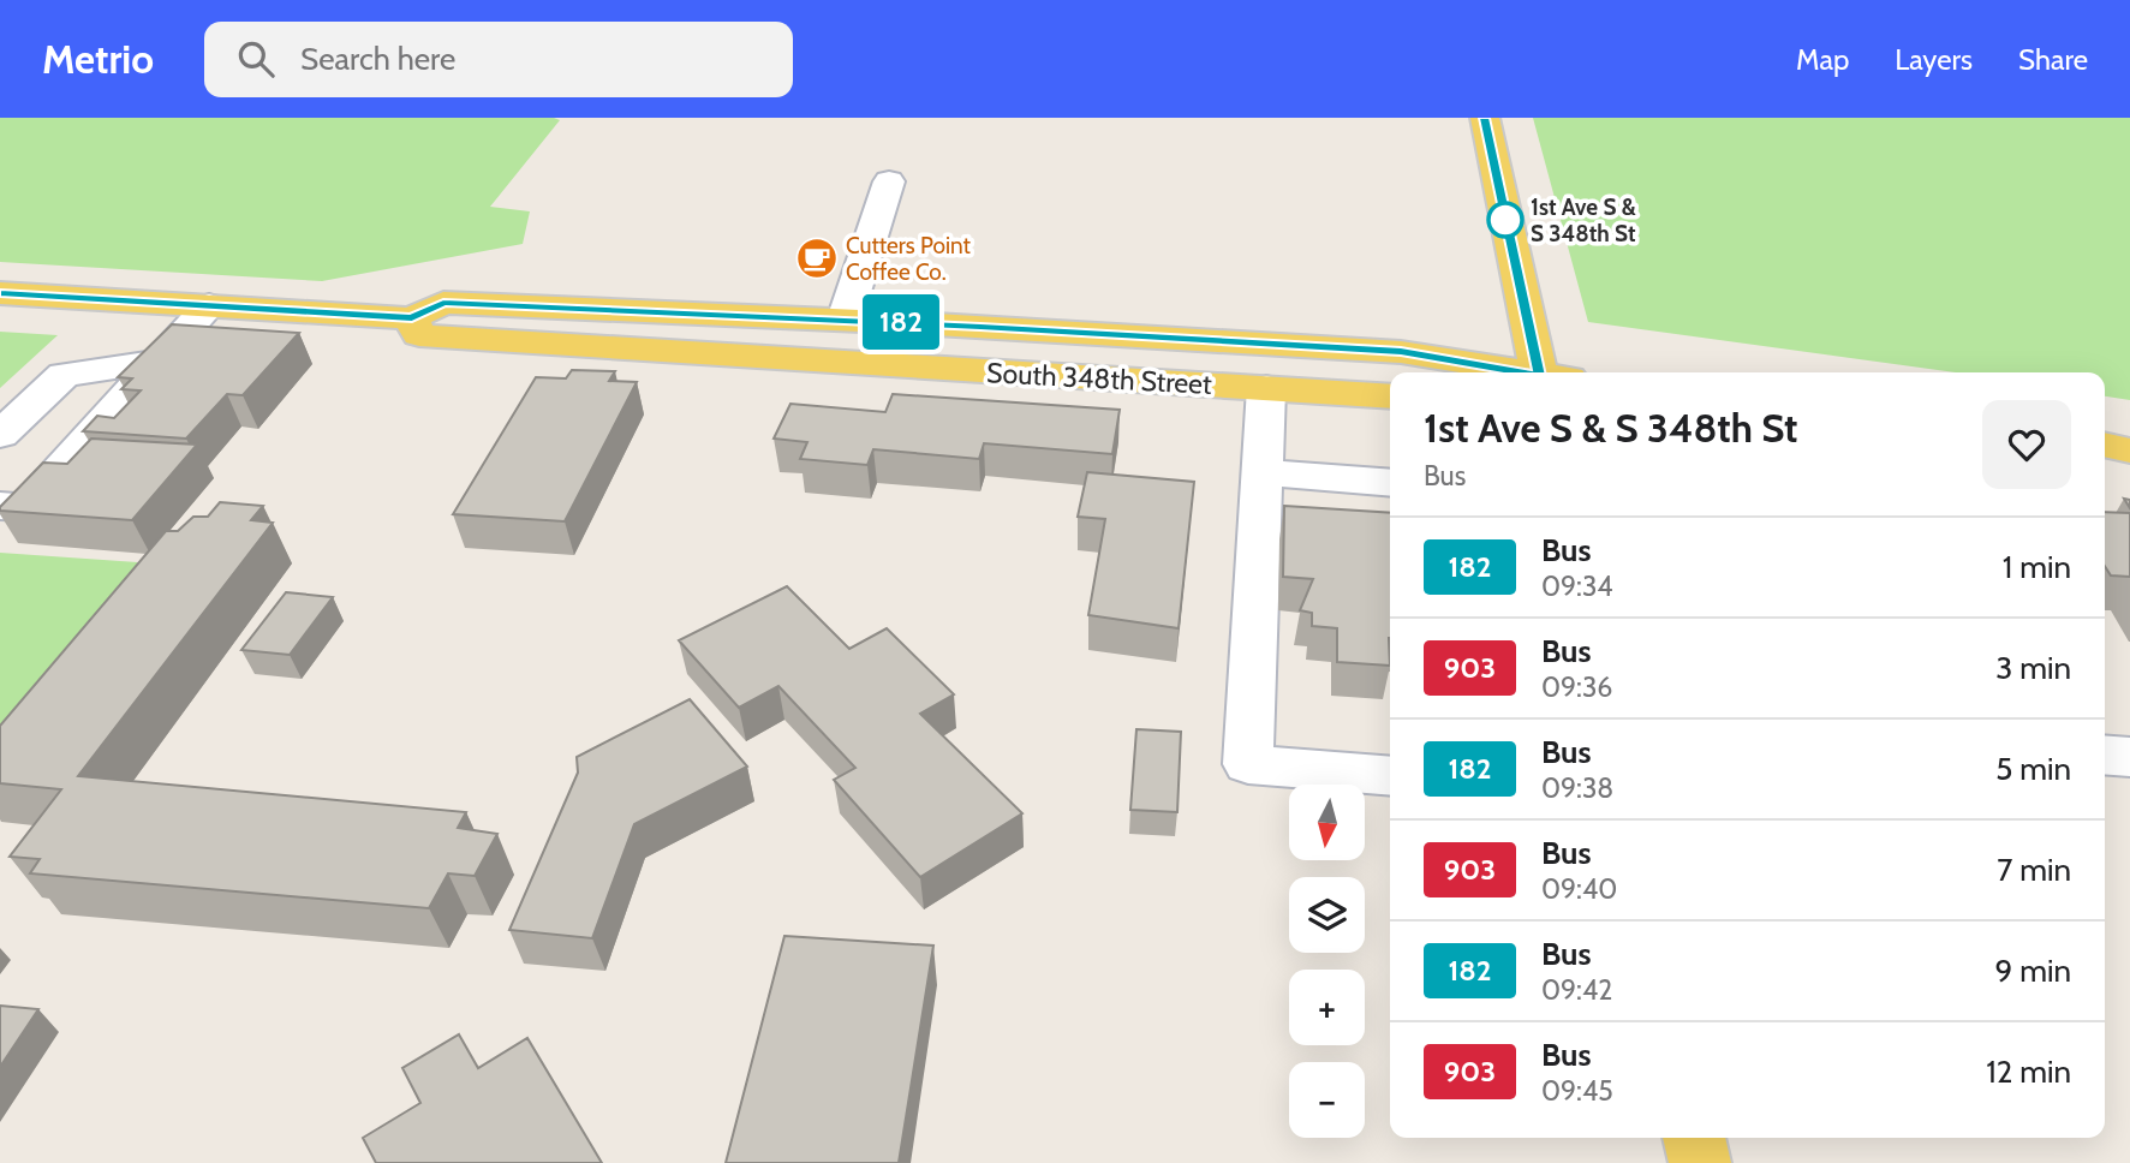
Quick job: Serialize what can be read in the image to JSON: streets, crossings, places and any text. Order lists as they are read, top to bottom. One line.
{"streets":{"main road":["South 348th Street"]},"places":{"other":["1st Ave S & S 348th St"],"cafe":["Cutters Point Coffee Co."]},"lines":["bus line 182"],"north":"bottom","page":{"header":"Metrio","search":"Search here","nav":["Map","Layers","Share"],"on_map":"182","heading":["1st Ave S & S 348th St","Bus"],"list":[{"mark":"182","name":"Bus","note":"09:34","value":"1 min"},{"mark":"903","name":"Bus","note":"09:36","value":"3 min"},{"mark":"182","name":"Bus","note":"09:38","value":"5 min"},{"mark":"903","name":"Bus","note":"09:40","value":"7 min"},{"mark":"182","name":"Bus","note":"09:42","value":"9 min"},{"mark":"903","name":"Bus","note":"09:45","value":"12 min"}],"map_buttons":["+","−"]}}
